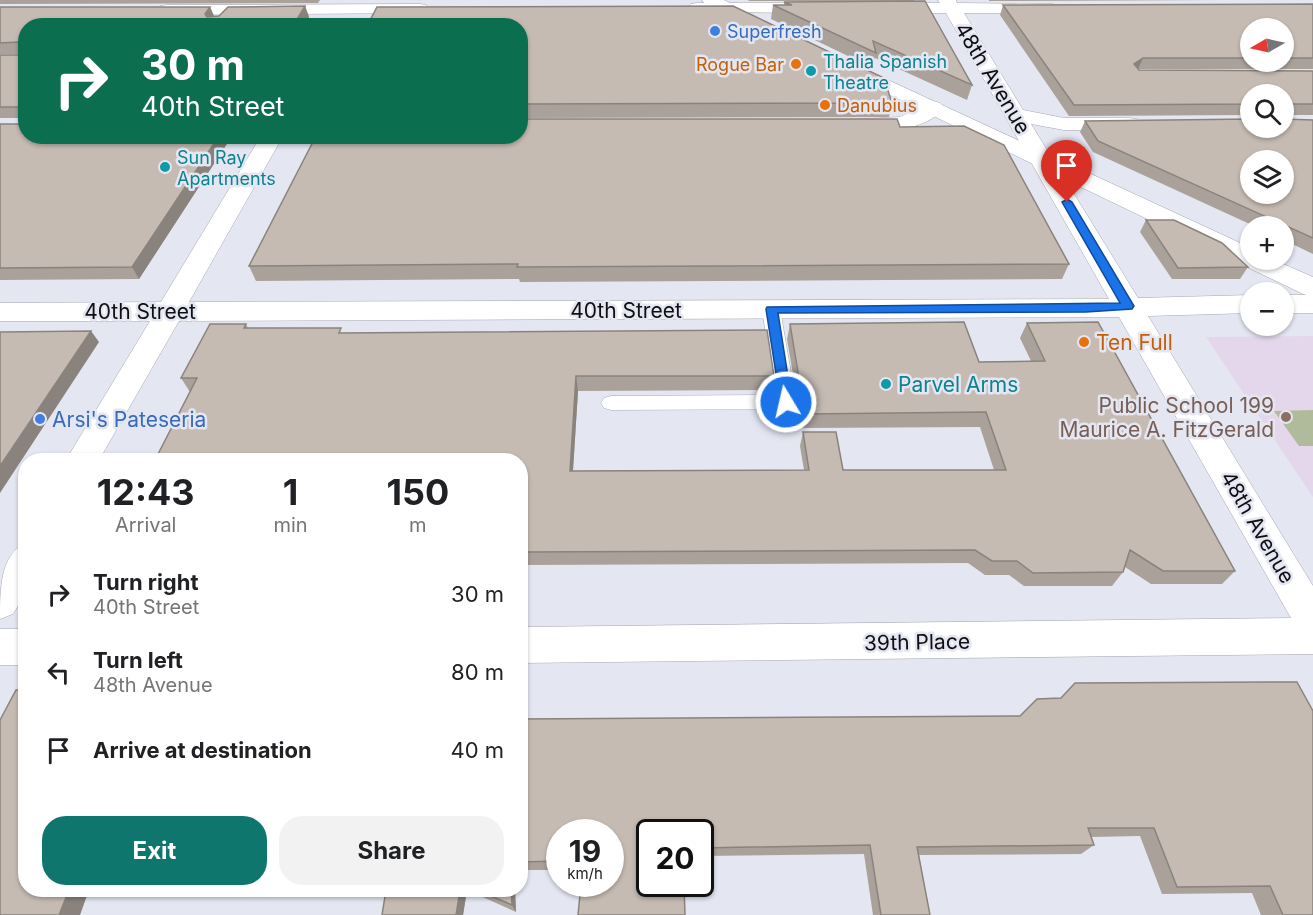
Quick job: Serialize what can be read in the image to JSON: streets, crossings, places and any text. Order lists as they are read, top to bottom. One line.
{"streets":{"street":["48th Avenue","40th Street","39th Place"]},"crossings":[["48th Avenue","40th Street"]],"places":["Superfresh","Rogue Bar","Thalia Spanish Theatre","Danubius","Sun Ray Apartments","Ten Full","Parvel Arms","Public School 199 Maurice A. FitzGerald","Arsi's Pateseria"],"north":"left","page":{"map_buttons":["+","−"],"turn":["30 m","40th Street"],"eta":["12:43","Arrival","1","min","150","m"],"list":[{"name":"Turn right","note":"40th Street","value":"30 m"},{"name":"Turn left","note":"48th Avenue","value":"80 m"},{"name":"Arrive at destination","value":"40 m"}],"buttons":["Exit","Share"],"speed":"19 km/h","limit":"20"}}
